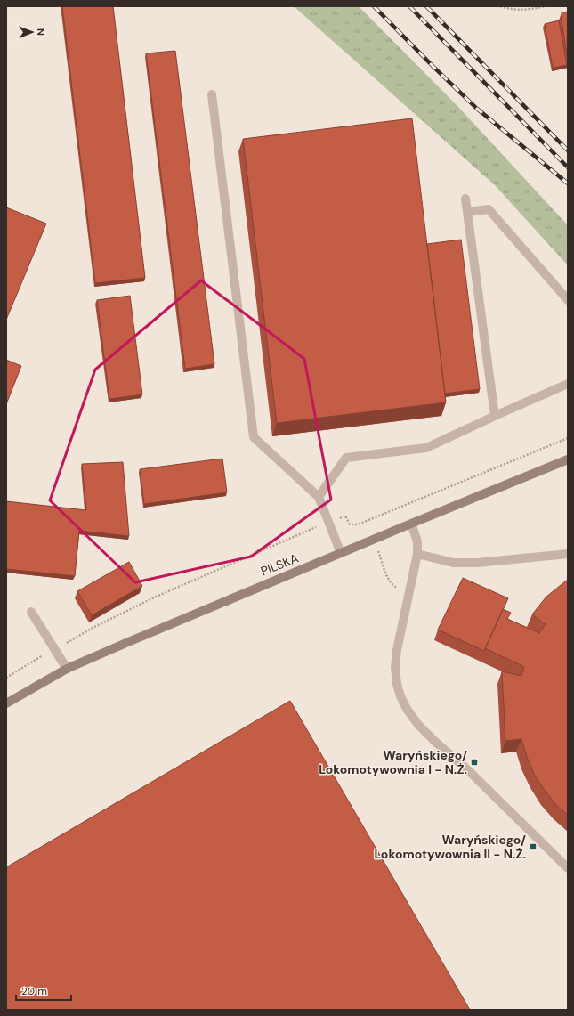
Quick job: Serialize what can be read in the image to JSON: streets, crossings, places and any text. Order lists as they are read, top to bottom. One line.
{"streets":{"street":["PILSKA"]},"places":{"transit":["Waryńskiego/ Lokomotywownia I - N.Ż.","Waryńskiego/ Lokomotywownia II - N.Ż."]},"scale_bar":"20 m","north":"right"}
